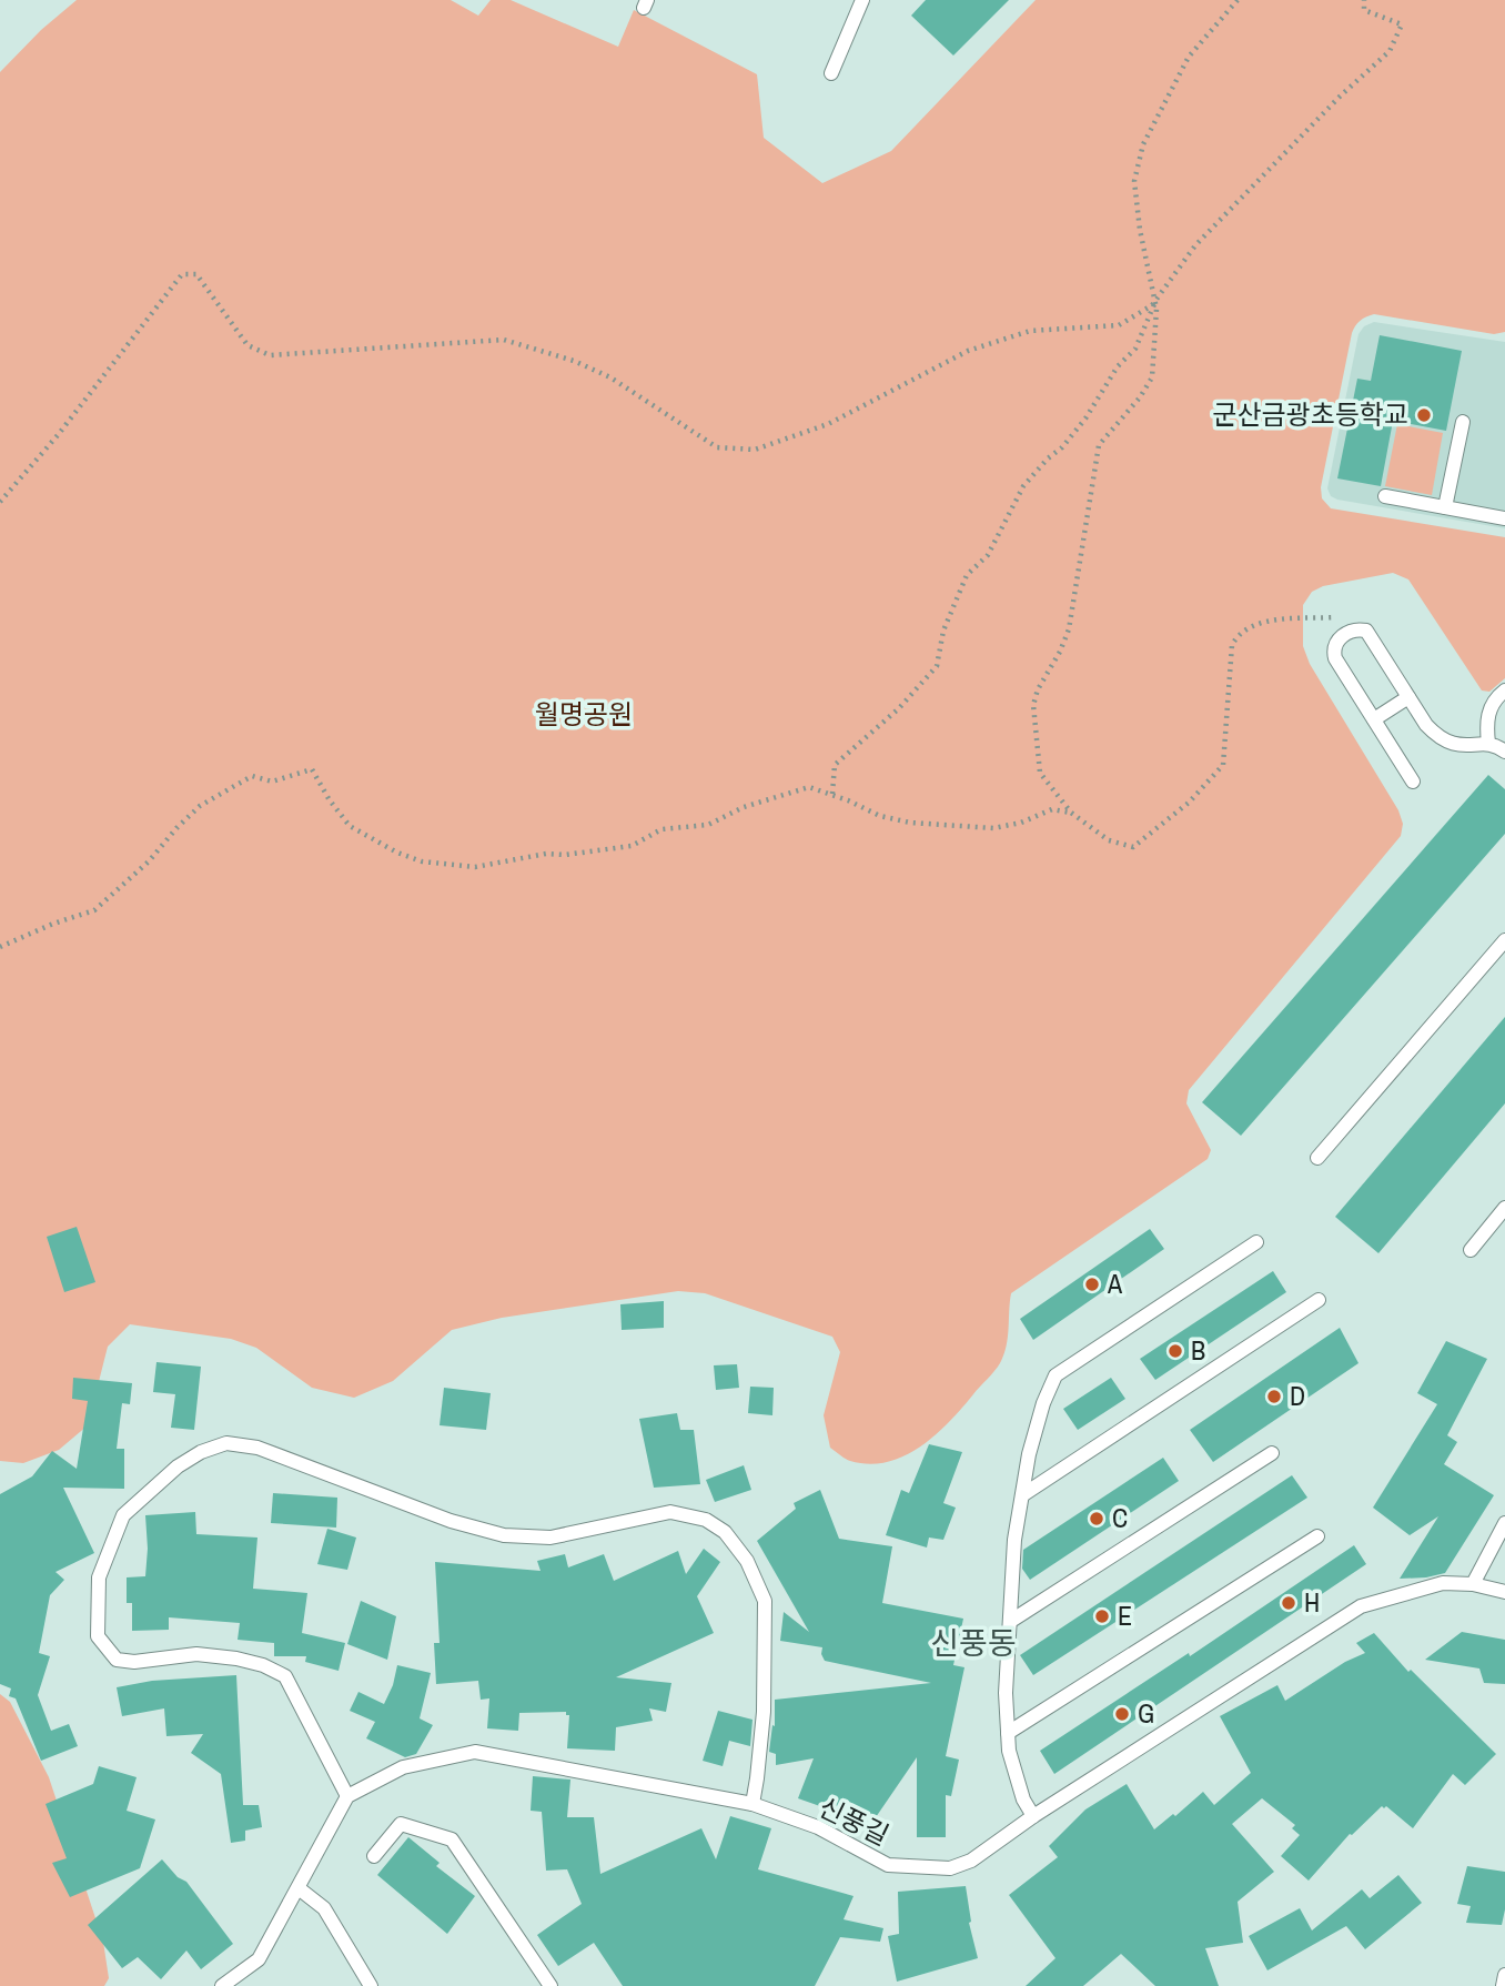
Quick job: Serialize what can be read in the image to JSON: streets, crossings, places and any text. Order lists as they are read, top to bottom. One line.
{"streets":{"lane":["신풍길"]},"districts":["신풍동"],"parks":["월명공원"],"places":["군산금광초등학교","A","B","D","C","H","E","G"]}
